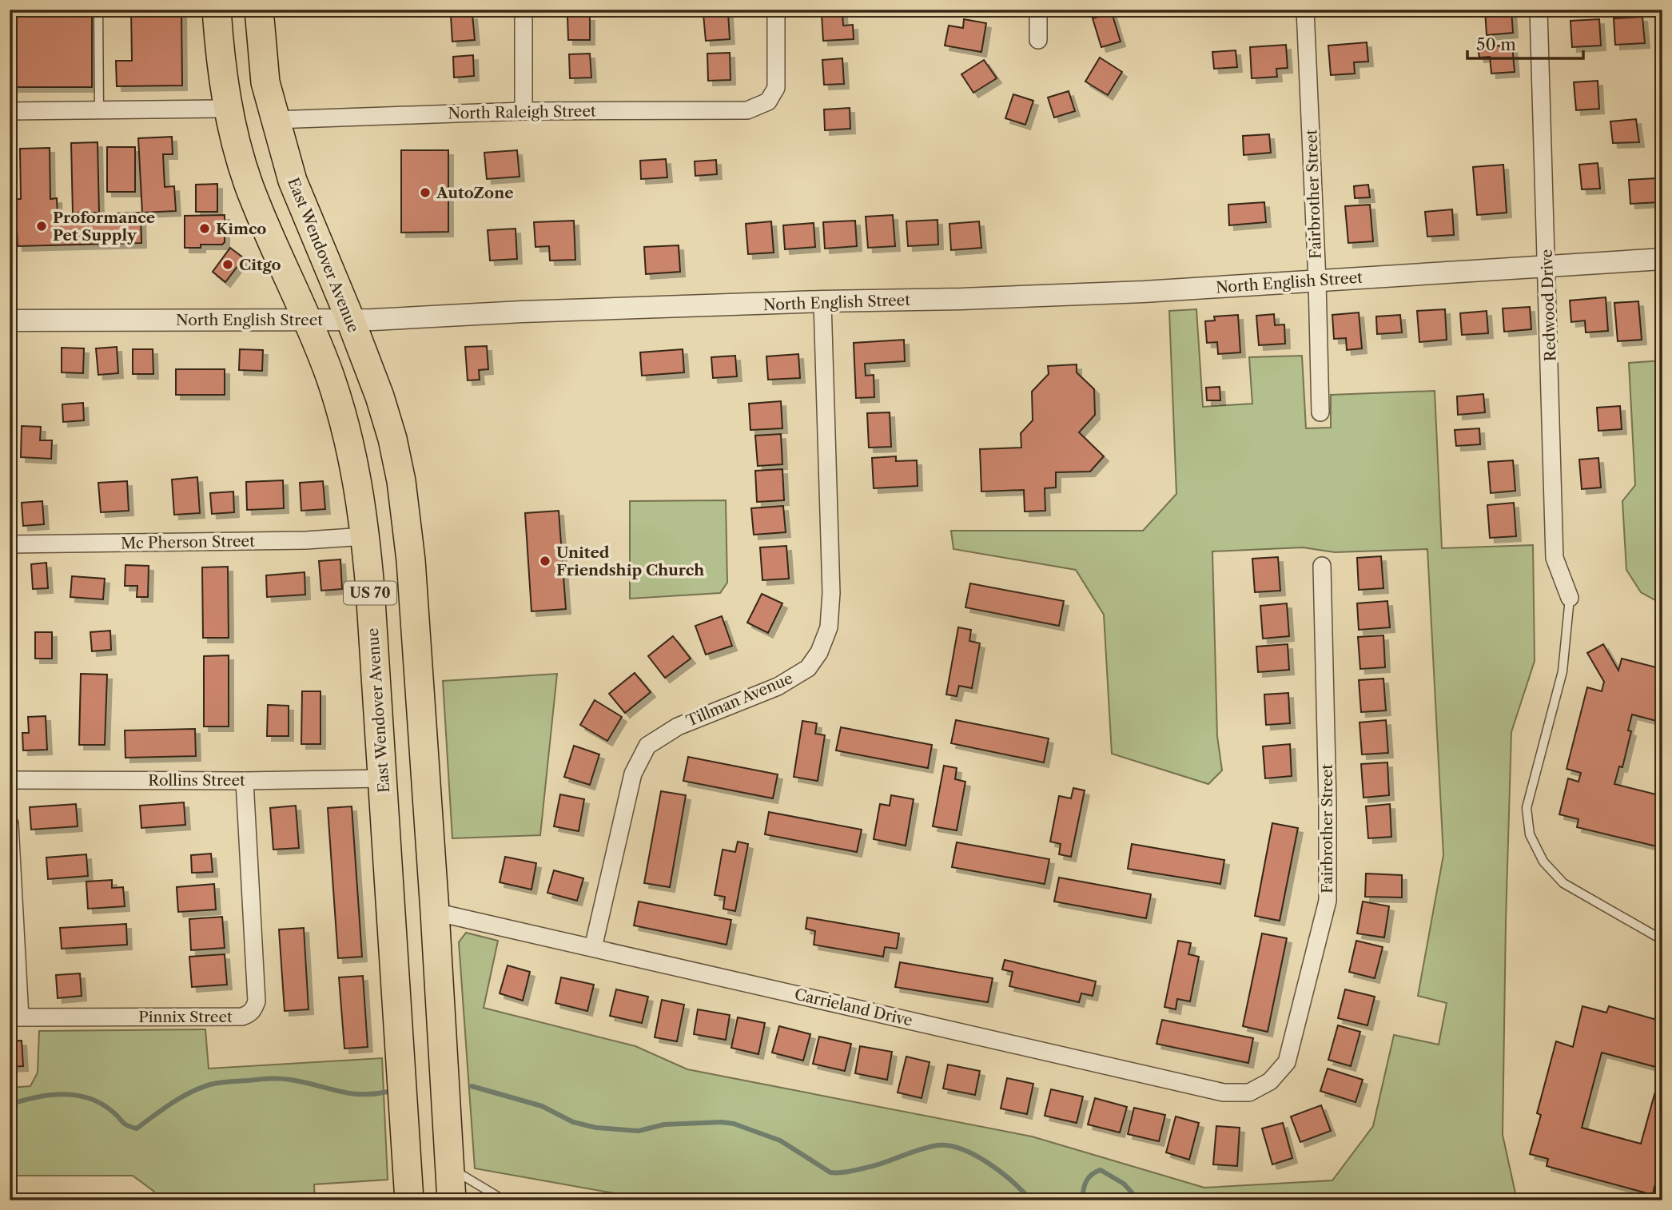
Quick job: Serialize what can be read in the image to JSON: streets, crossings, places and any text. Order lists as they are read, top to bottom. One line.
{"streets":{"highway":["East Wendover Avenue","US 70"],"street":["North Raleigh Street","Fairbrother Street","North English Street","Redwood Drive","Mc Pherson Street","Tillman Avenue","Rollins Street","Carrieland Drive","Pinnix Street"]},"crossings":[["North Raleigh Street","East Wendover Avenue"],["Fairbrother Street","North English Street"],["Fairbrother Street","Carrieland Drive"],["East Wendover Avenue","North English Street"],["East Wendover Avenue","Mc Pherson Street"],["East Wendover Avenue","Rollins Street"],["East Wendover Avenue","Carrieland Drive"],["North English Street","Redwood Drive"],["North English Street","Tillman Avenue"],["Tillman Avenue","Carrieland Drive"],["Rollins Street","Pinnix Street"]],"places":["AutoZone","Proformance Pet Supply","Kimco","Citgo","United Friendship Church"],"scale_bar":"50 m"}
